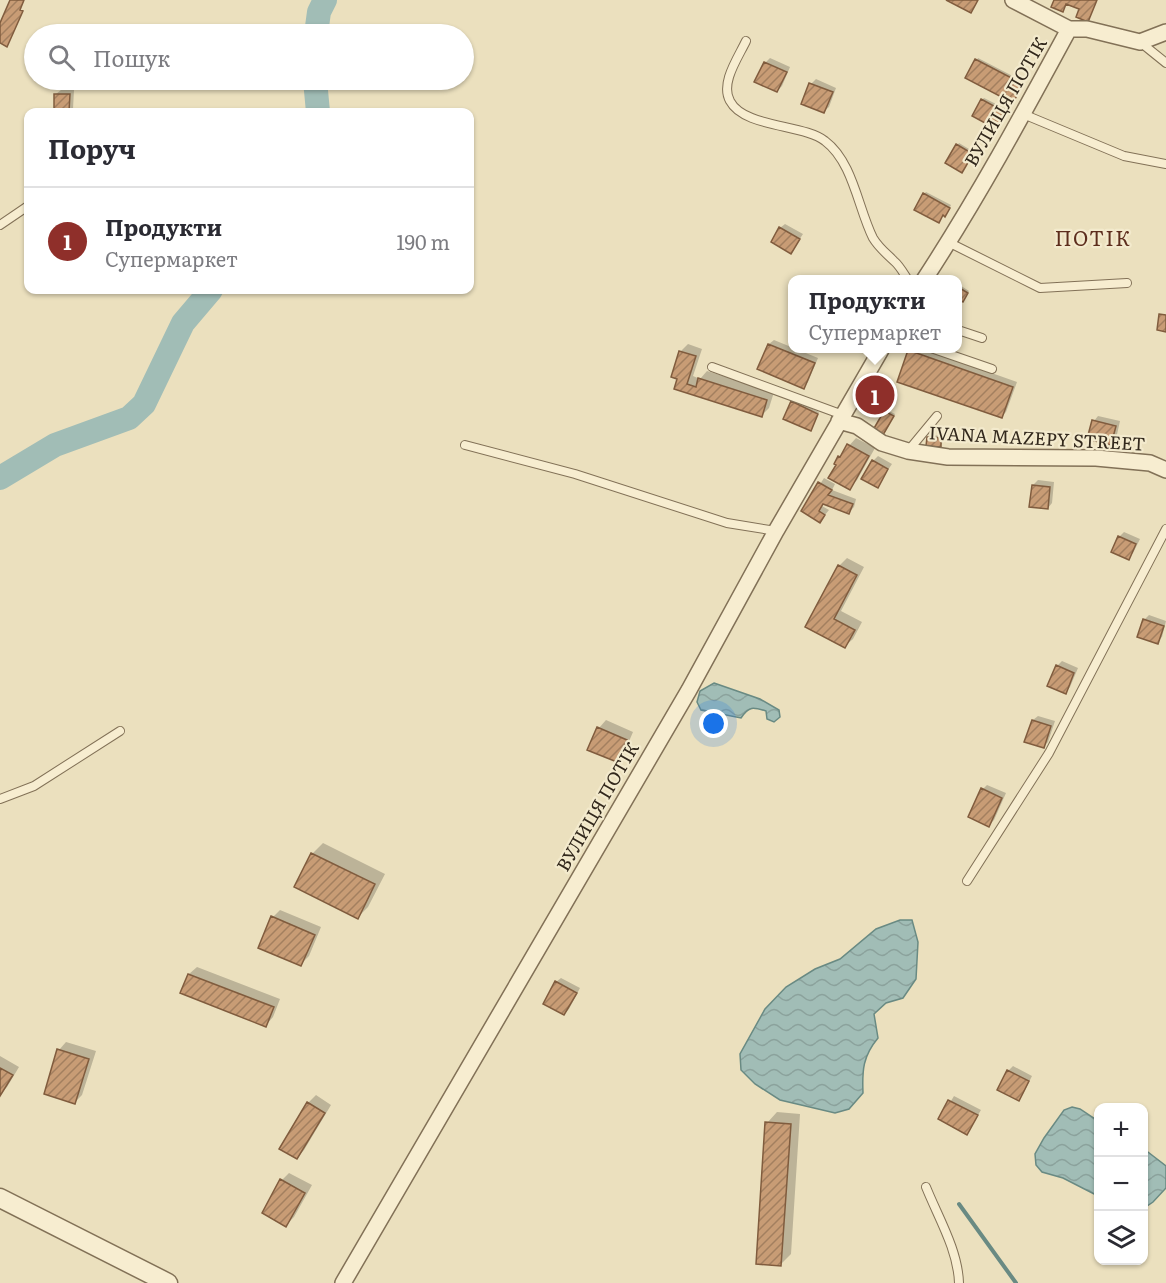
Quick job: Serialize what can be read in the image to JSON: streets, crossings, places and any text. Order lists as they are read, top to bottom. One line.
{"streets":{"street":["ВУЛИЦЯ ПОТІК","IVANA MAZEPY STREET"]},"crossings":[["ВУЛИЦЯ ПОТІК","IVANA MAZEPY STREET"]],"districts":["ПОТІК"],"page":{"search":"Пошук","heading":"Поруч","list":[{"mark":"1","name":"Продукти","note":"Супермаркет","value":"190 m"}],"popup":["Продукти","Супермаркет"],"pins":"1","map_buttons":["+","−"]}}
